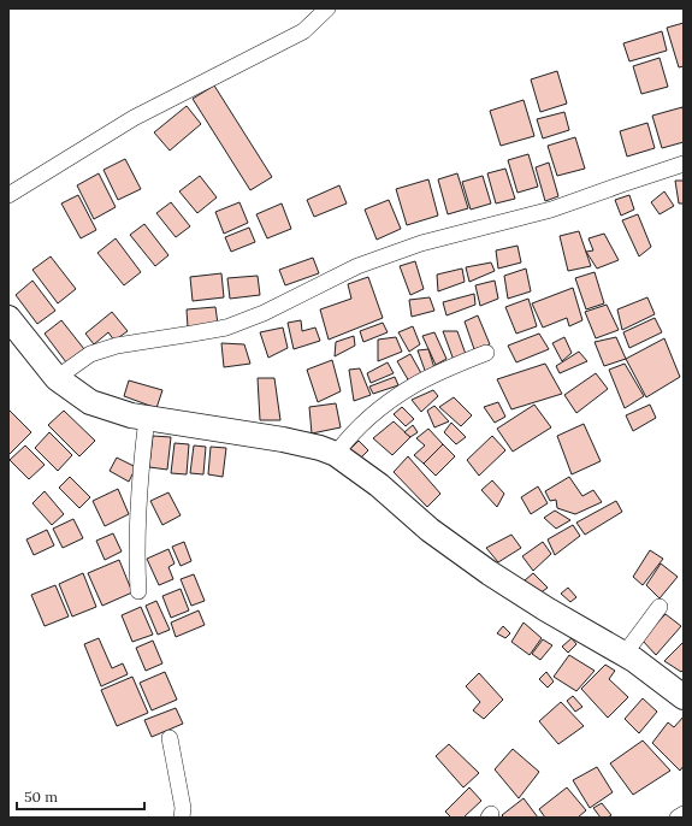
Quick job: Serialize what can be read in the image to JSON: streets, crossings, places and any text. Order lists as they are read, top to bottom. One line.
{"scale_bar":"50 m"}
